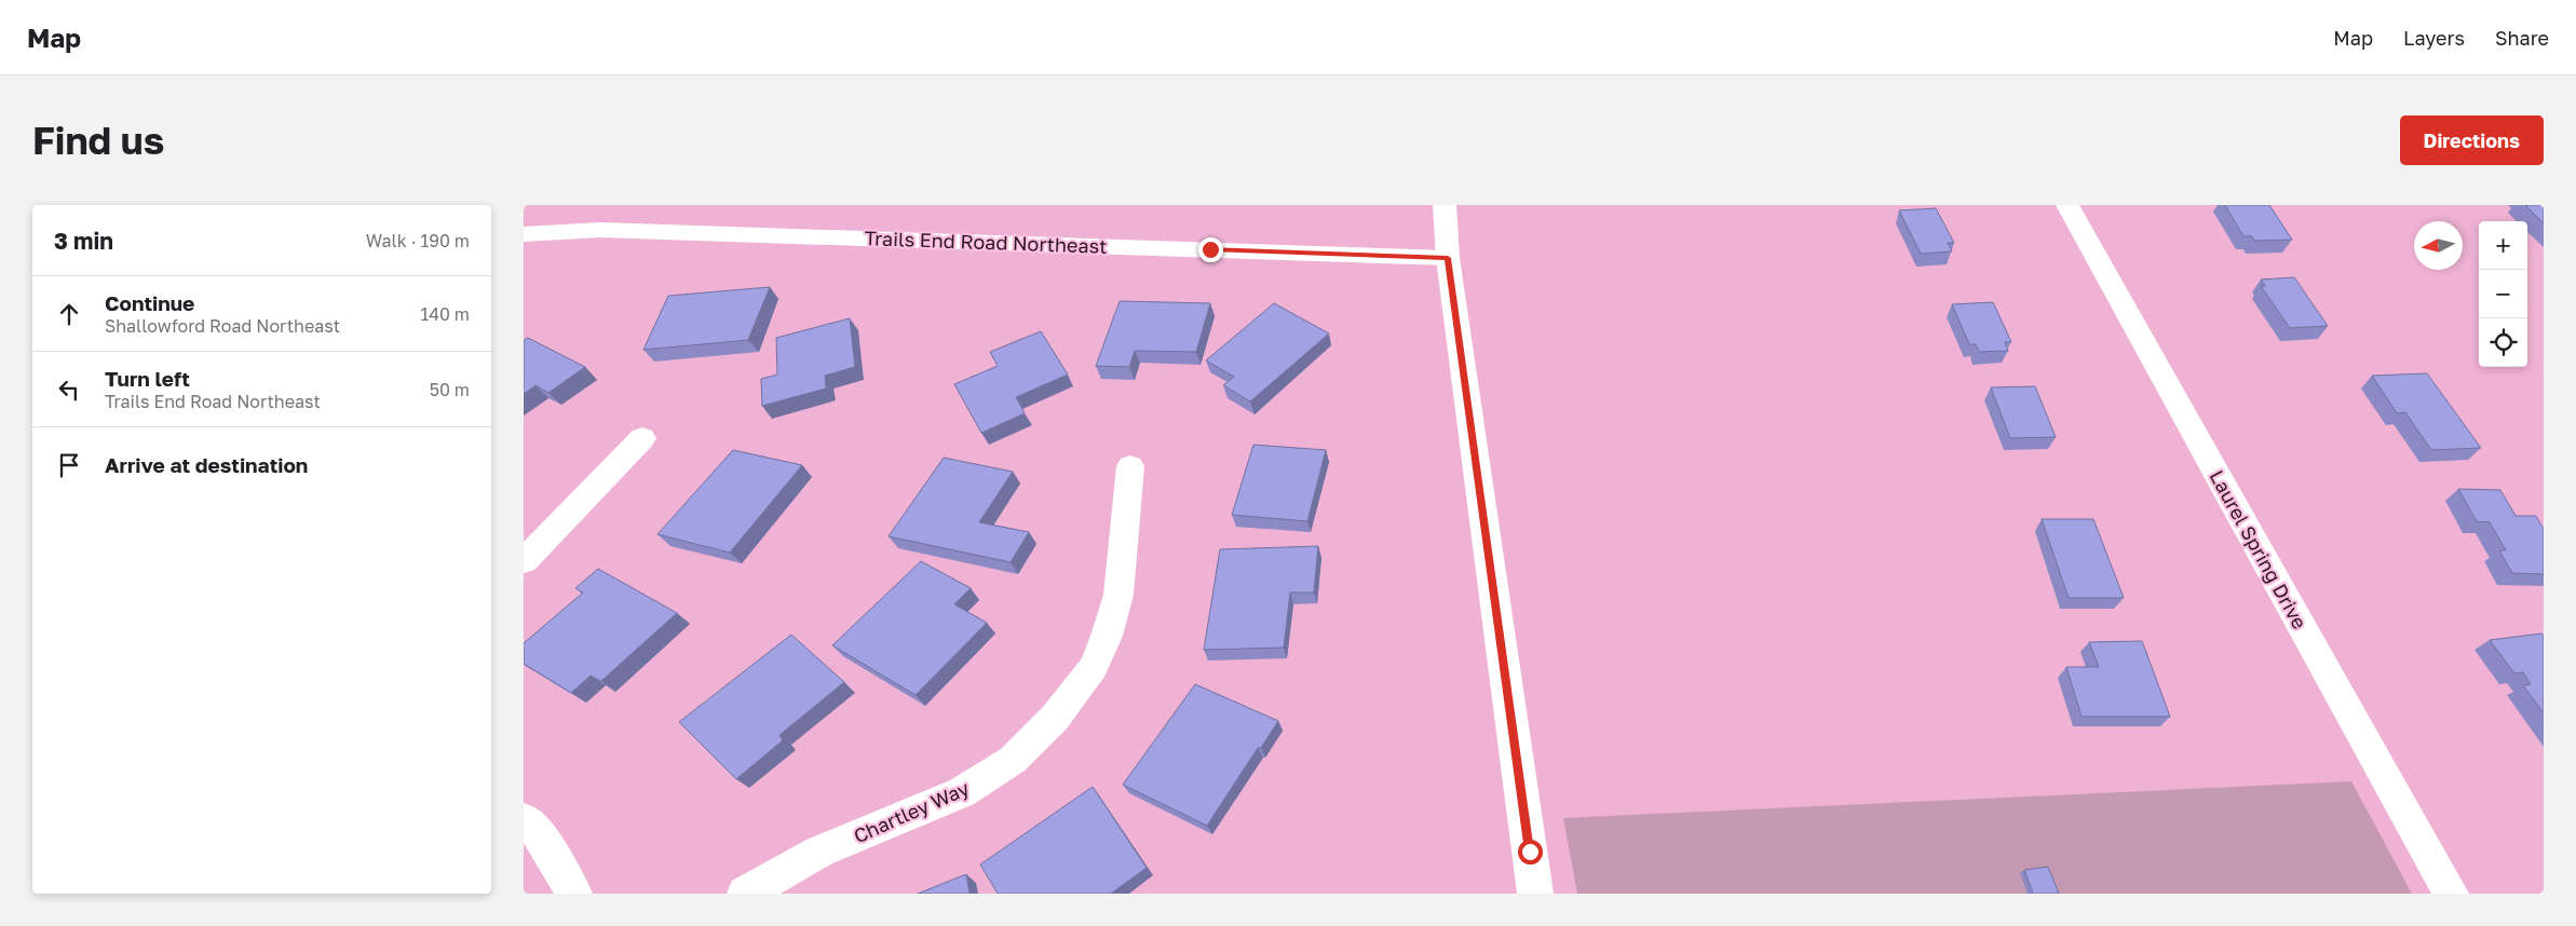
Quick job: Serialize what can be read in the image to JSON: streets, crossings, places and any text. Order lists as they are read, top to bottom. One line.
{"streets":{"street":["Trails End Road Northeast","Laurel Spring Drive","Chartley Way"]},"north":"left","page":{"header":"Map","nav":["Map","Layers","Share"],"buttons":"Directions","title":"Find us","heading":["3 min","Walk · 190 m"],"map_buttons":["+","−"],"list":[["Continue","Shallowford Road Northeast","140 m"],["Turn left","Trails End Road Northeast","50 m"],"Arrive at destination"]}}
